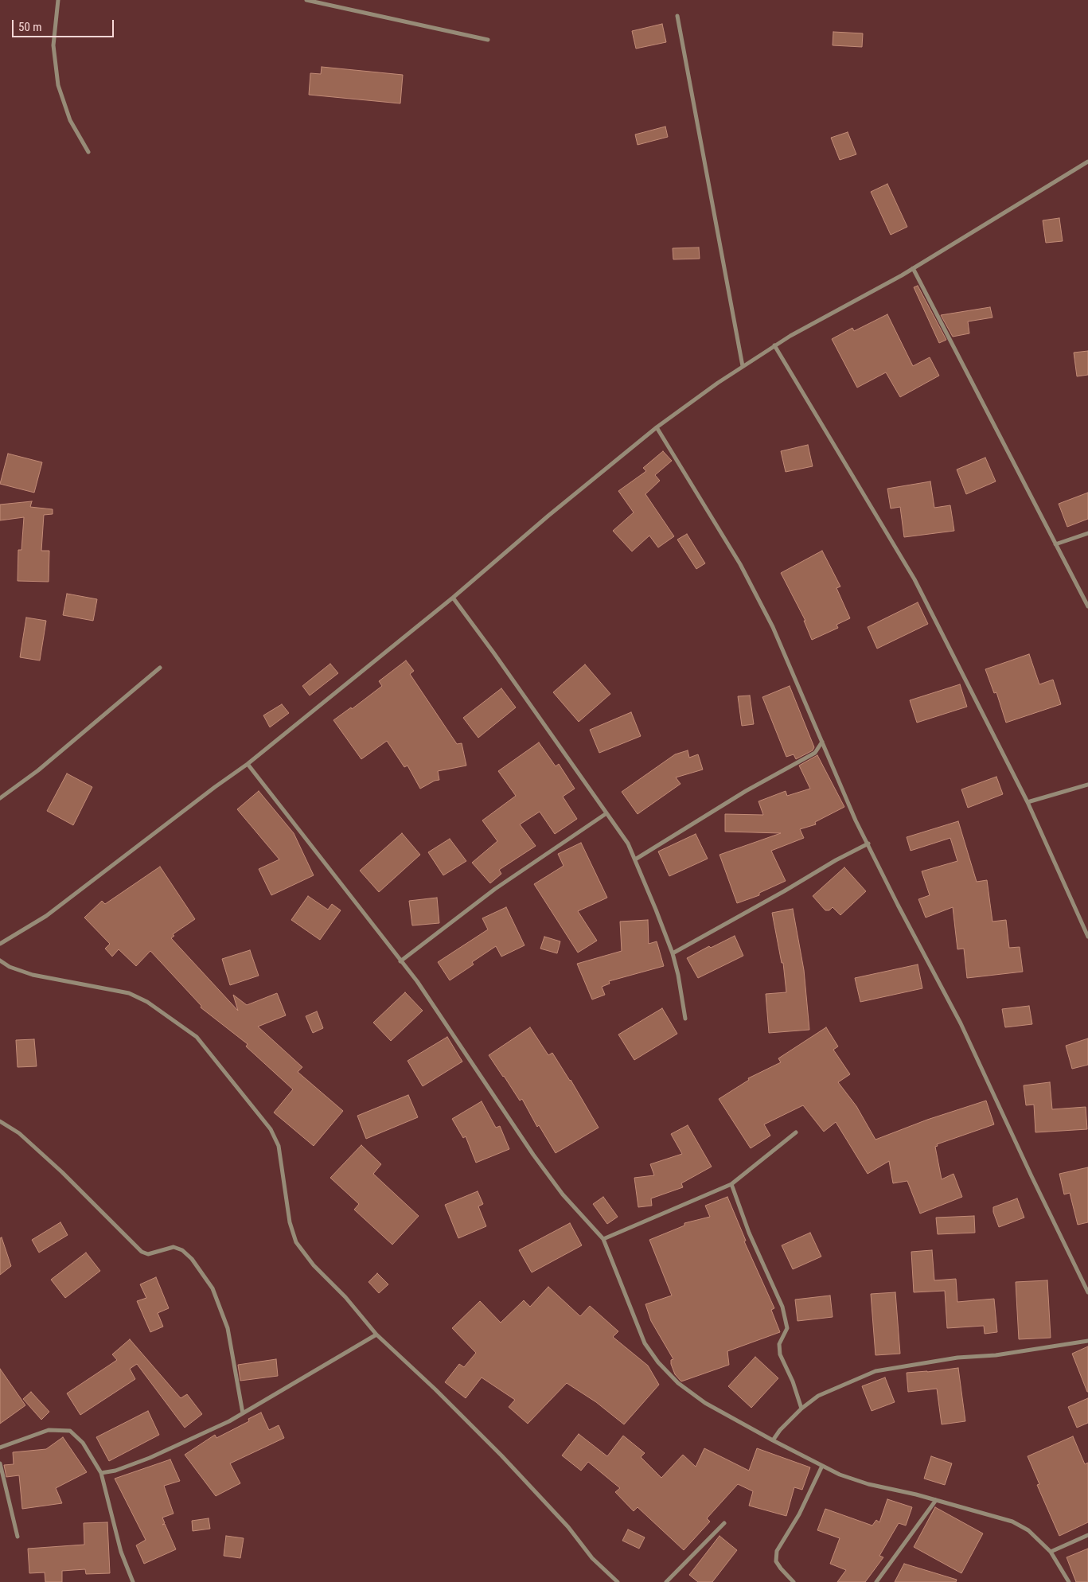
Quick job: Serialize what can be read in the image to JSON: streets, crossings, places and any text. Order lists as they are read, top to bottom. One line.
{"scale_bar":"50 m"}
